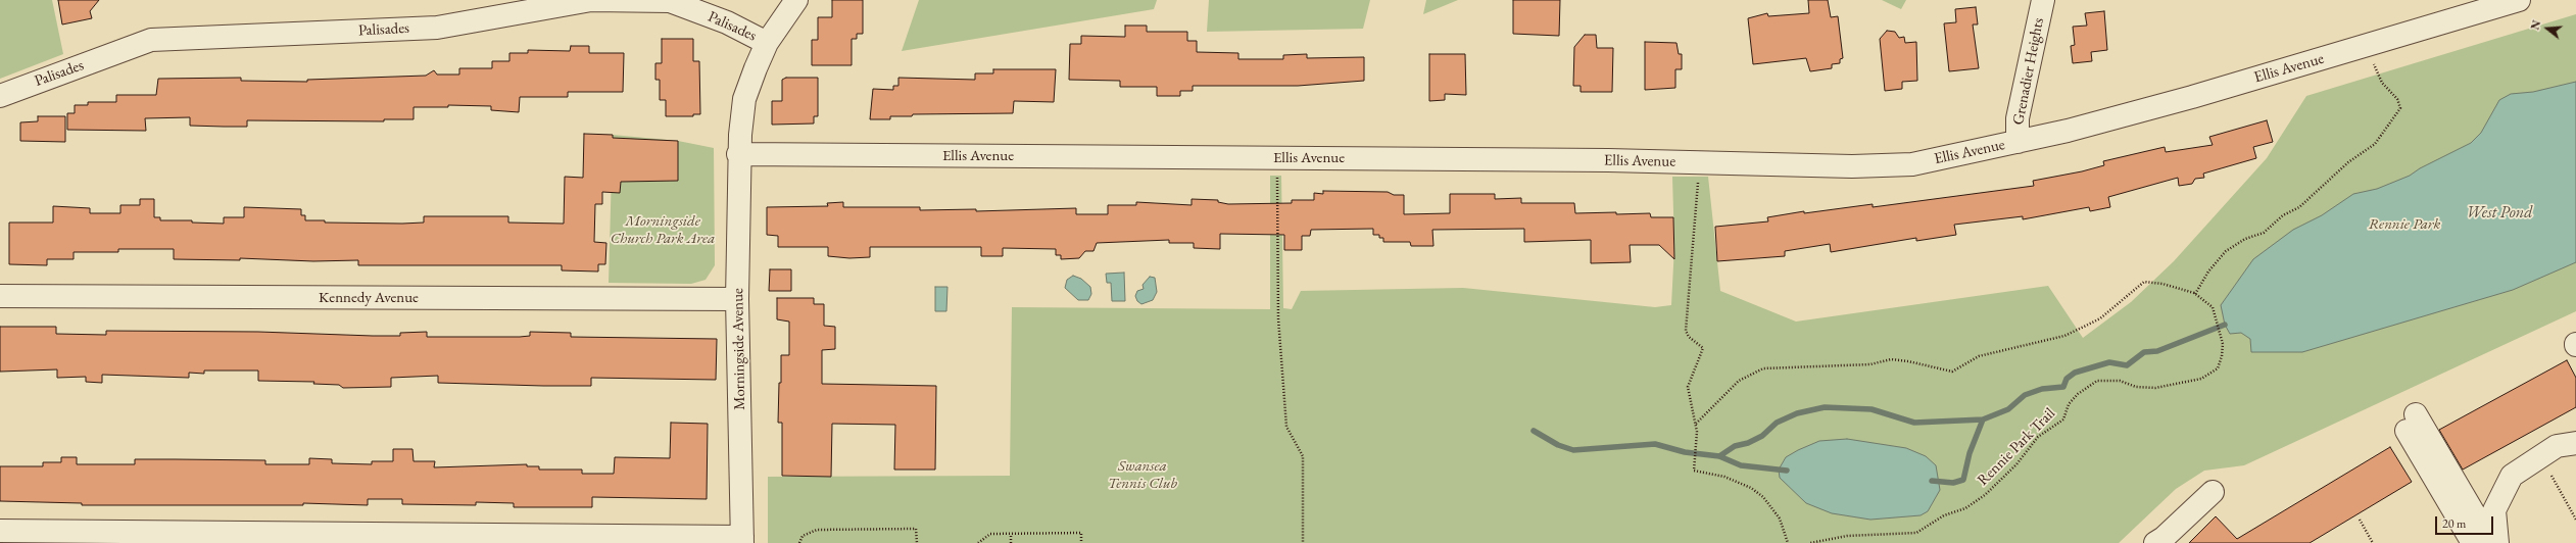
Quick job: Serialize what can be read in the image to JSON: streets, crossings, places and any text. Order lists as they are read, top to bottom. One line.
{"streets":{"street":["Palisades","Ellis Avenue","Grenadier Heights","Kennedy Avenue","Morningside Avenue"],"path":["Rennie Park Trail"]},"crossings":[["Palisades","Morningside Avenue"],["Ellis Avenue","Grenadier Heights"],["Ellis Avenue","Morningside Avenue"],["Kennedy Avenue","Morningside Avenue"]],"water":["West Pond"],"parks":["Morningside Church Park Area","Rennie Park","Swansea Tennis Club"],"scale_bar":"20 m","north":"left"}
